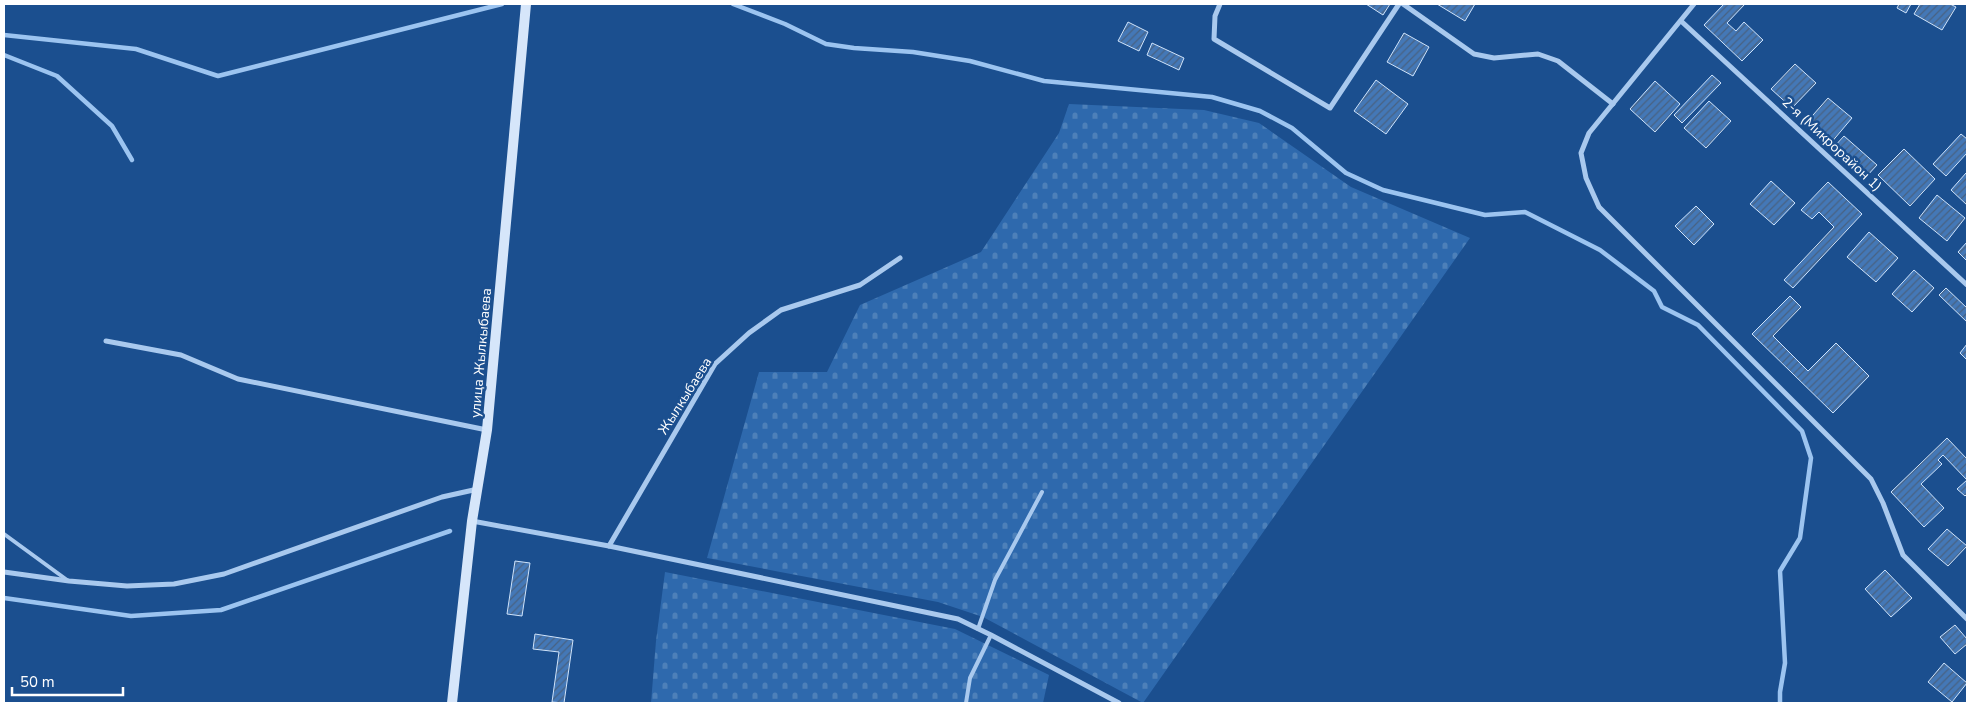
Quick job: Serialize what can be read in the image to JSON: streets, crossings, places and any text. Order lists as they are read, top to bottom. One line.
{"streets":{"main road":["улица Жылкыбаева"],"street":["2-я (Микрорайон 1)","Жылкыбаева"]},"scale_bar":"50 m"}
